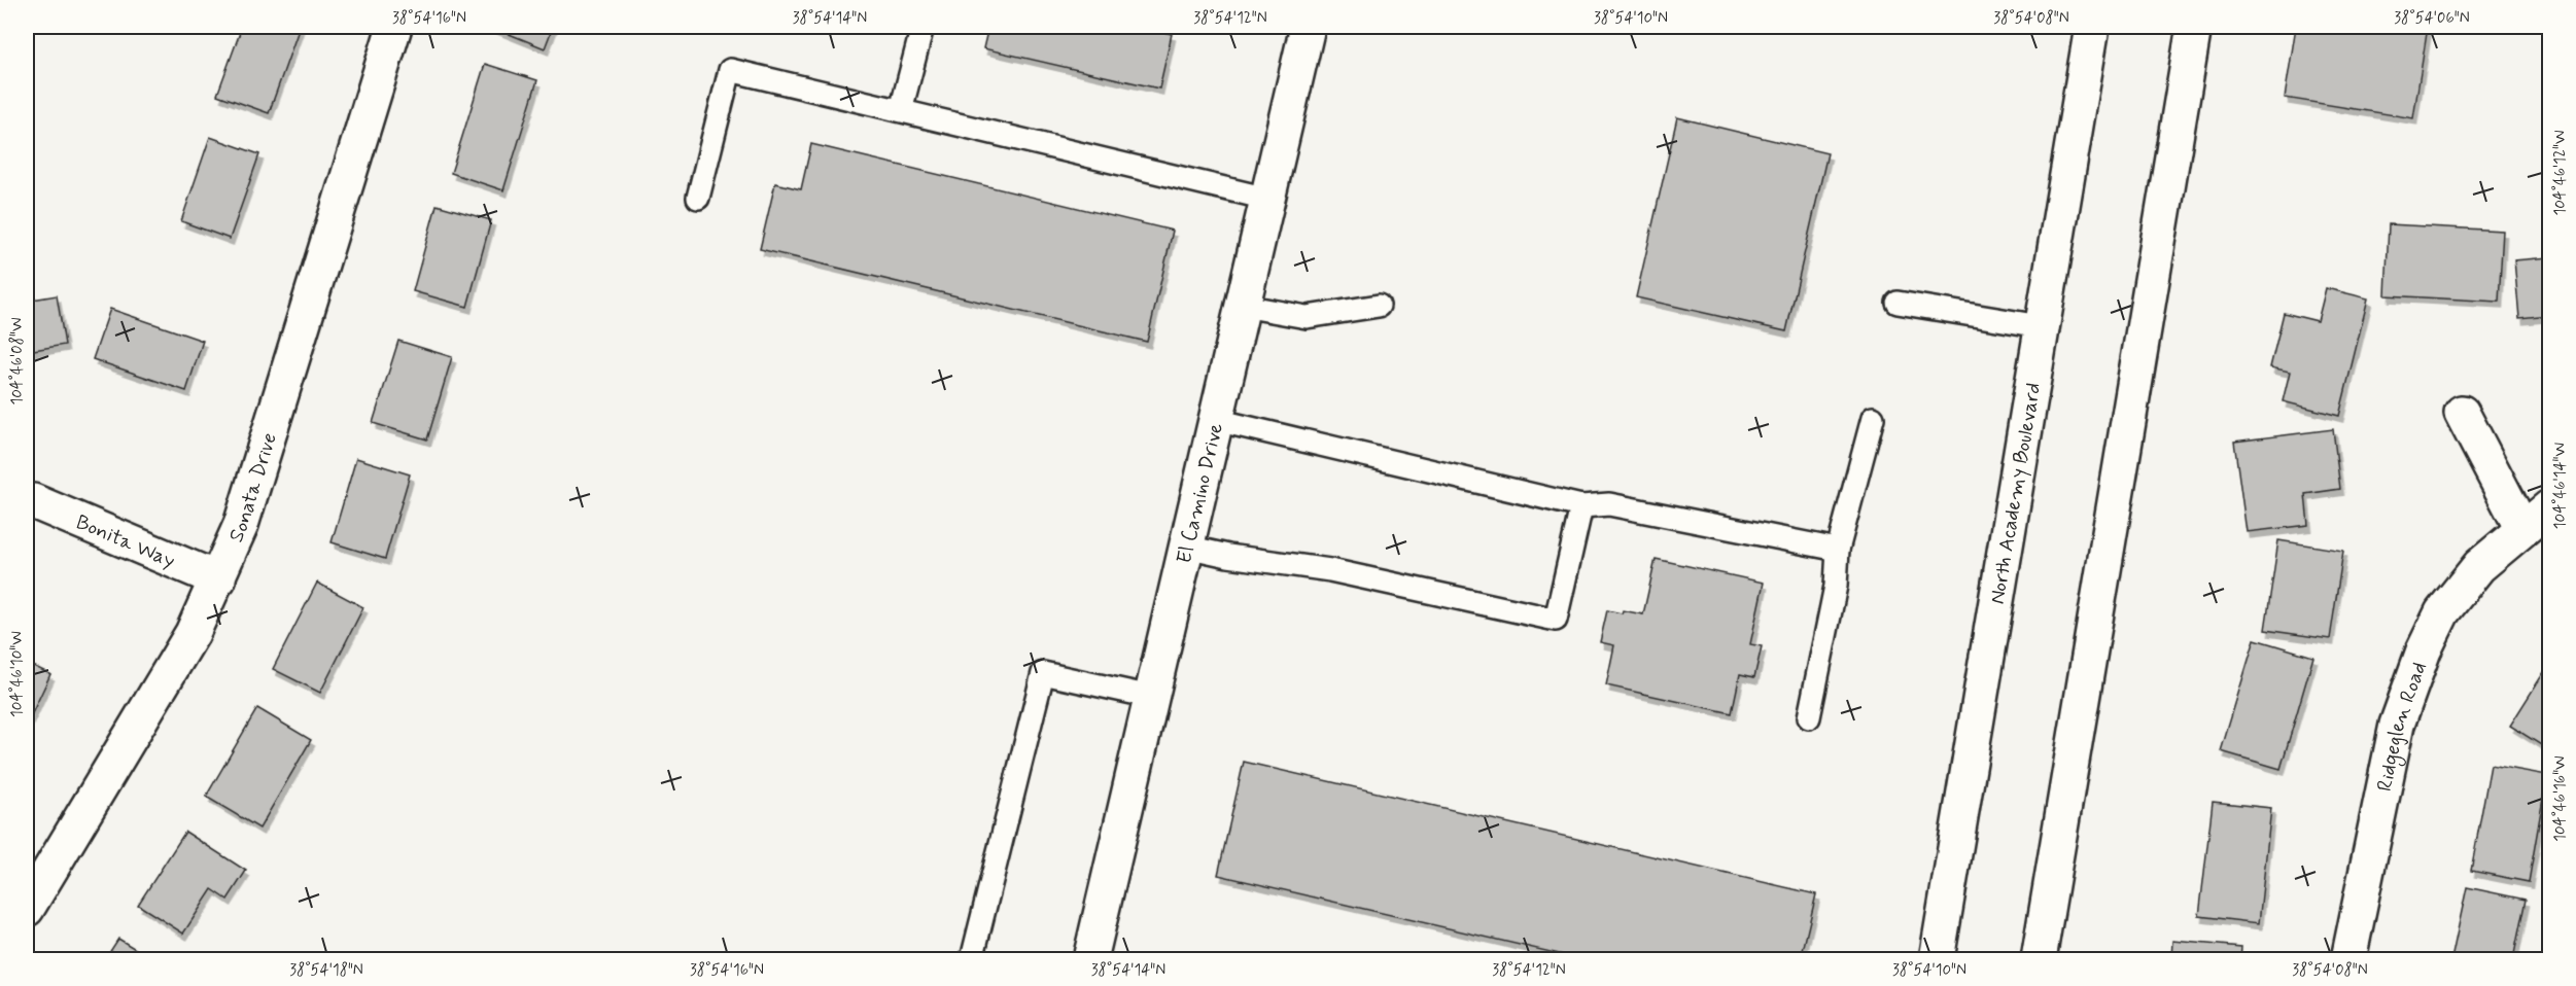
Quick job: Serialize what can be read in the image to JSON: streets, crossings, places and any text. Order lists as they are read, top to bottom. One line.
{"streets":{"main road":["Sonata Drive","El Camino Drive","North Academy Boulevard","Bonita Way","Ridgeglen Road"]},"crossings":[["Sonata Drive","Bonita Way"]],"coordinates":["38°54'16\"N","38°54'14\"N","38°54'12\"N","38°54'10\"N","38°54'08\"N","38°54'06\"N","104°46'12\"W","104°46'08\"W","104°46'14\"W","104°46'10\"W","104°46'16\"W","38°54'18\"N"]}
